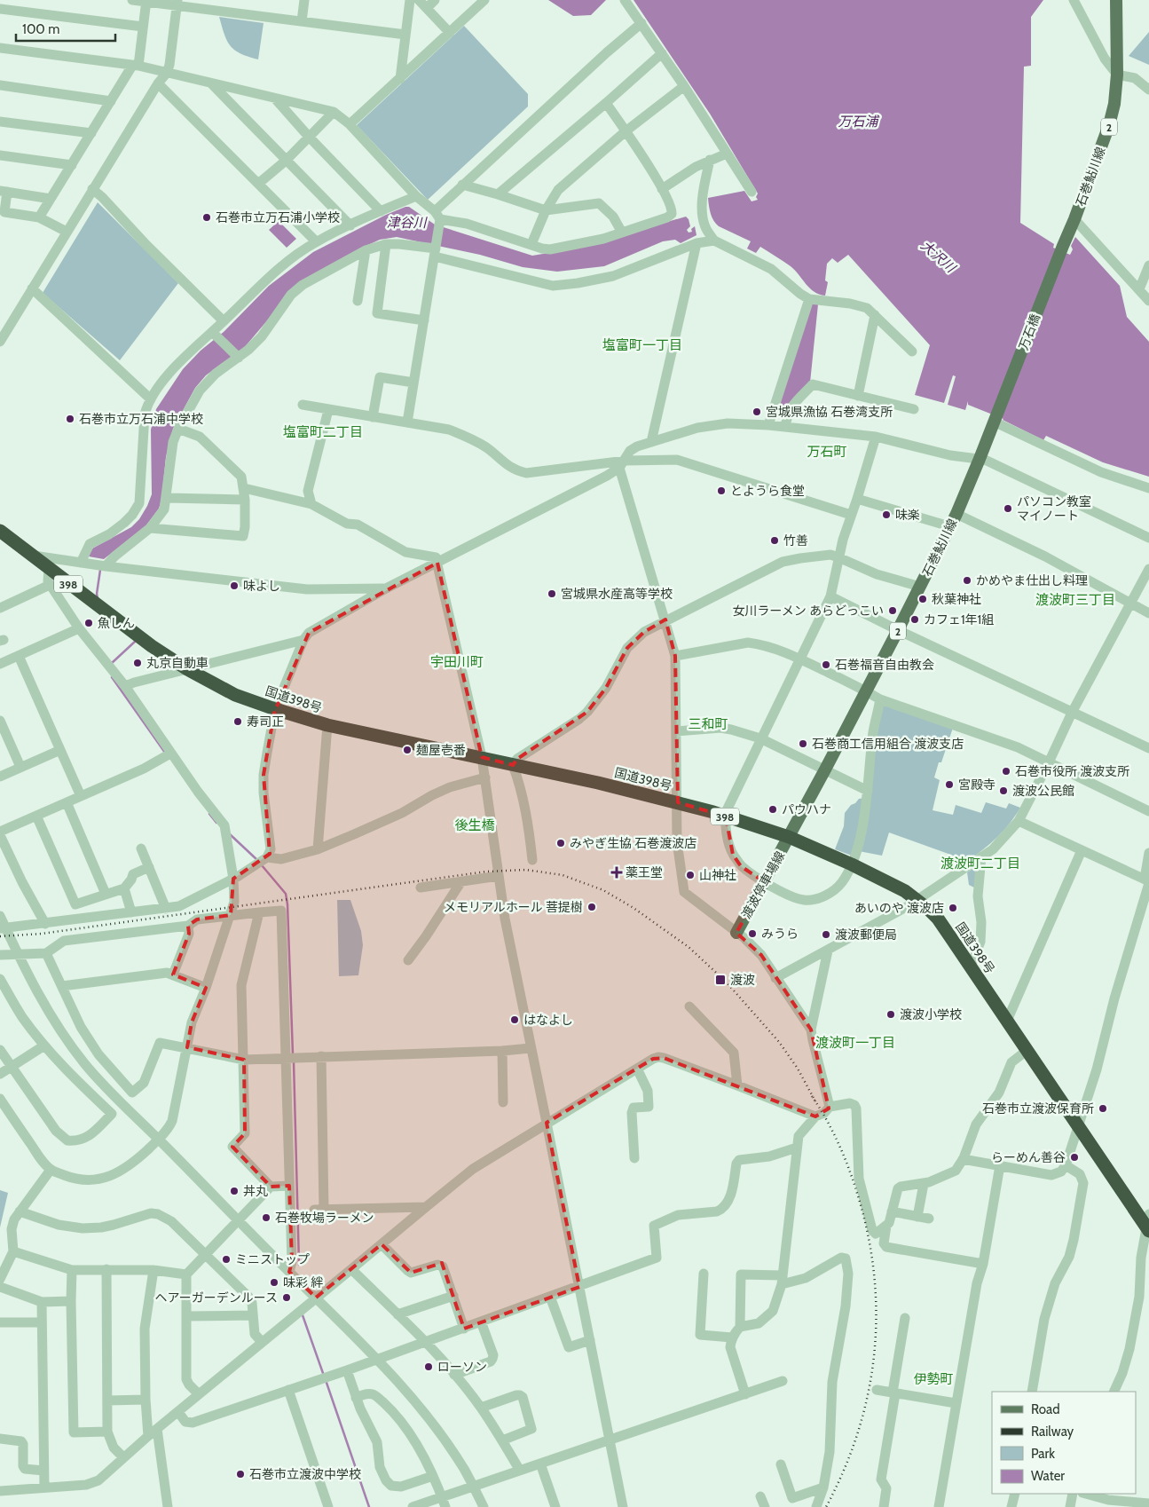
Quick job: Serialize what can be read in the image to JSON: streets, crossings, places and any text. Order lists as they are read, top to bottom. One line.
{"streets":{"highway":["398","国道398号"],"main road":["2","石巻鮎川線","万石橋","渡波停車場線"]},"crossings":[["石巻鮎川線","万石橋"],["石巻鮎川線","国道398号"],["石巻鮎川線","渡波停車場線"],["国道398号","渡波停車場線"]],"districts":["塩富町一丁目","塩富町二丁目","万石町","渡波町三丁目","宇田川町","三和町","後生橋","渡波町二丁目","渡波町一丁目","伊勢町"],"water":["万石浦","津谷川","大沢川"],"places":{"other":["石巻市立万石浦小学校","宮城県漁協 石巻湾支所","石巻市立万石浦中学校","とようら食堂","パソコン教室 マイノート","味楽","竹善","かめやま仕出し料理","味よし","宮城県水産高等学校","秋葉神社","女川ラーメン あらどっこい","カフェ1年1組","魚しん","丸京自動車","石巻福音自由教会","寿司正","石巻商工信用組合 渡波支店","麺屋壱番","石巻市役所 渡波支所","宮殿寺","渡波公民館","パウハナ","みやぎ生協 石巻渡波店","山神社","メモリアルホール 菩提樹","あいのや 渡波店","みうら","渡波郵便局","渡波小学校","はなよし","石巻市立渡波保育所","らーめん善谷","丼丸","石巻牧場ラーメン","ミニストップ","味彩 絆","ヘアーガーデンルース","ローソン","石巻市立渡波中学校"],"health":["薬王堂"],"transit":["渡波"]},"legend":["Road","Railway","Park","Water"],"scale_bar":"100 m"}
